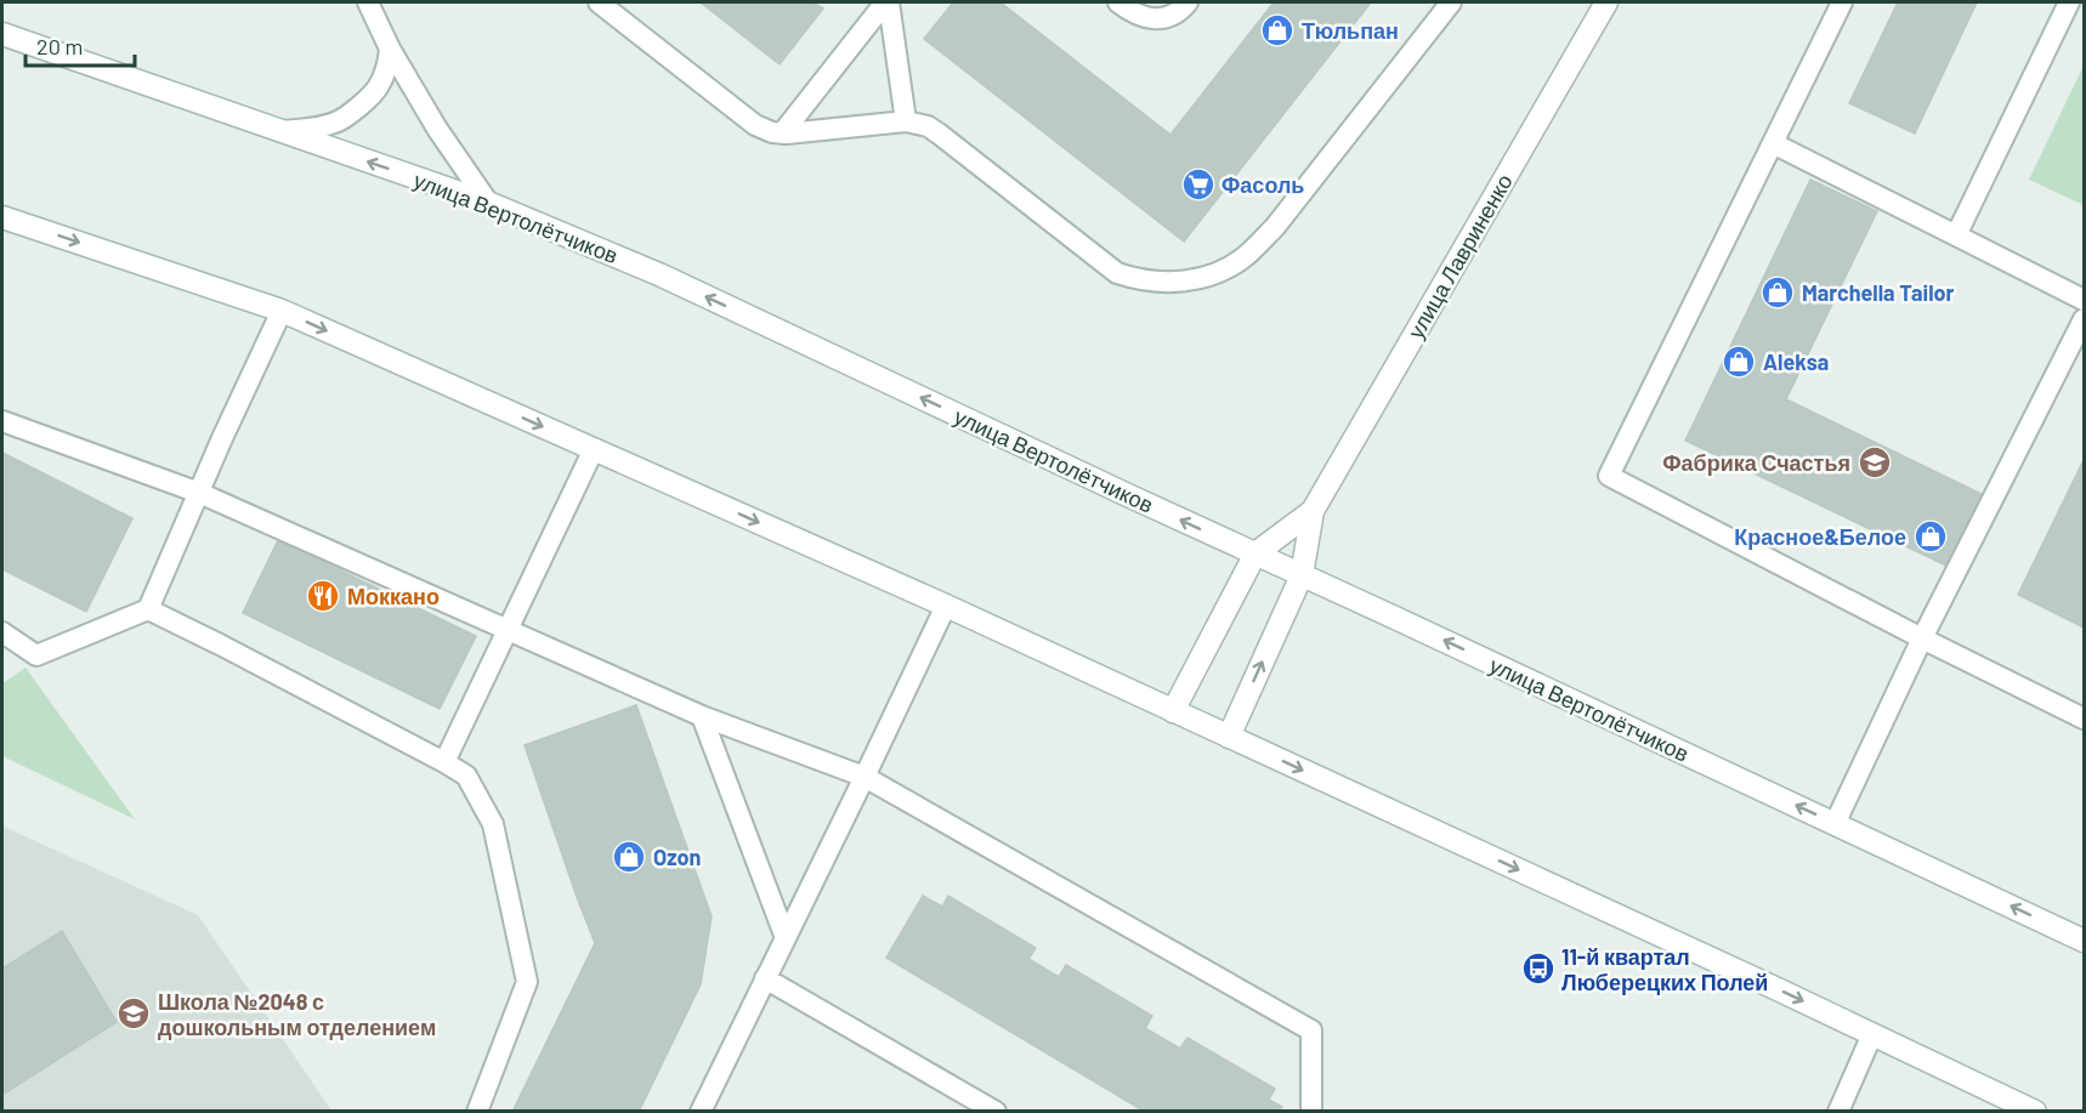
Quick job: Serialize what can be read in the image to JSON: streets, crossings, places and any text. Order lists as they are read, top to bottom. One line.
{"streets":{"main road":["улица Вертолётчиков","улица Лавриненко"]},"crossings":[["улица Вертолётчиков","улица Лавриненко"]],"places":{"shop":["Тюльпан","Marchella Tailor","Aleksa","Красное&Белое","Ozon"],"supermarket":["Фасоль"],"school or university":["Фабрика Счастья","Школа №2048 с дошкольным отделением"],"restaurant":["Моккано"],"bus stop":["11-й квартал Люберецких Полей"]},"scale_bar":"20 m"}
